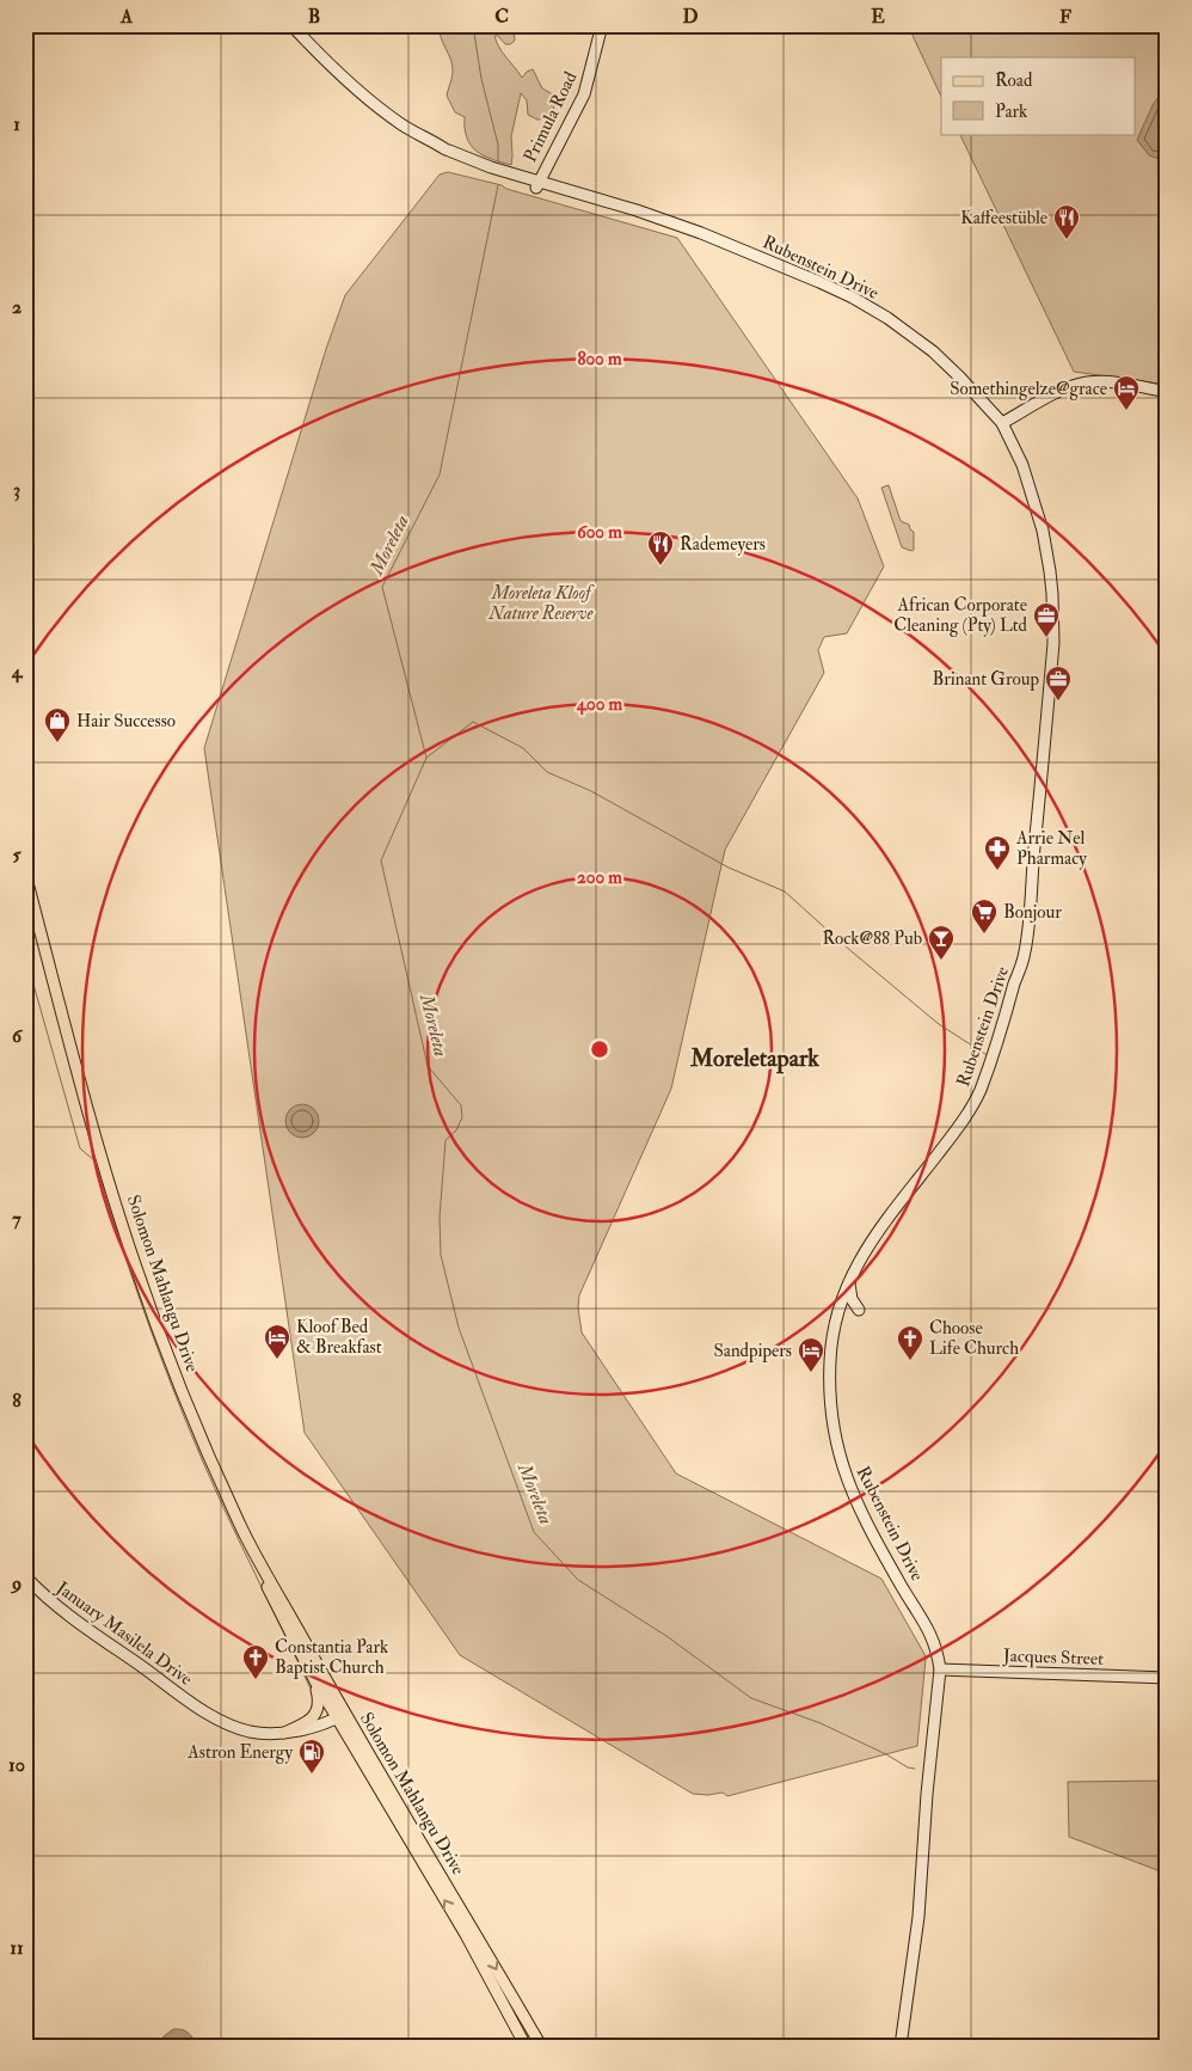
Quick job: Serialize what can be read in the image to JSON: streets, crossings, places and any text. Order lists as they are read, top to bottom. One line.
{"streets":{"main road":["Solomon Mahlangu Drive"],"street":["Primula Road","Rubenstein Drive","January Masilela Drive","Jacques Street"]},"crossings":[["Primula Road","Rubenstein Drive"],["Rubenstein Drive","Jacques Street"],["Solomon Mahlangu Drive","January Masilela Drive"]],"districts":["Moreletapark"],"water":["Moreleta"],"parks":["Moreleta Kloof Nature Reserve"],"places":{"restaurant":["Kaffeestüble","Rademeyers"],"hotel":["Somethingelze@grace","Kloof Bed & Breakfast","Sandpipers"],"office":["African Corporate Cleaning (Pty) Ltd","Brinant Group"],"shop":["Hair Successo"],"pharmacy":["Arrie Nel Pharmacy"],"supermarket":["Bonjour"],"bar":["Rock@88 Pub"],"church":["Choose Life Church","Constantia Park Baptist Church"],"fuel station":["Astron Energy"]},"legend":["Road","Park"],"grid":{"columns":["A","B","C","D","E","F"],"rows":["1","2","3","4","5","6","7","8","9","10","11"]},"rings":["800 m","600 m","400 m","200 m"]}
